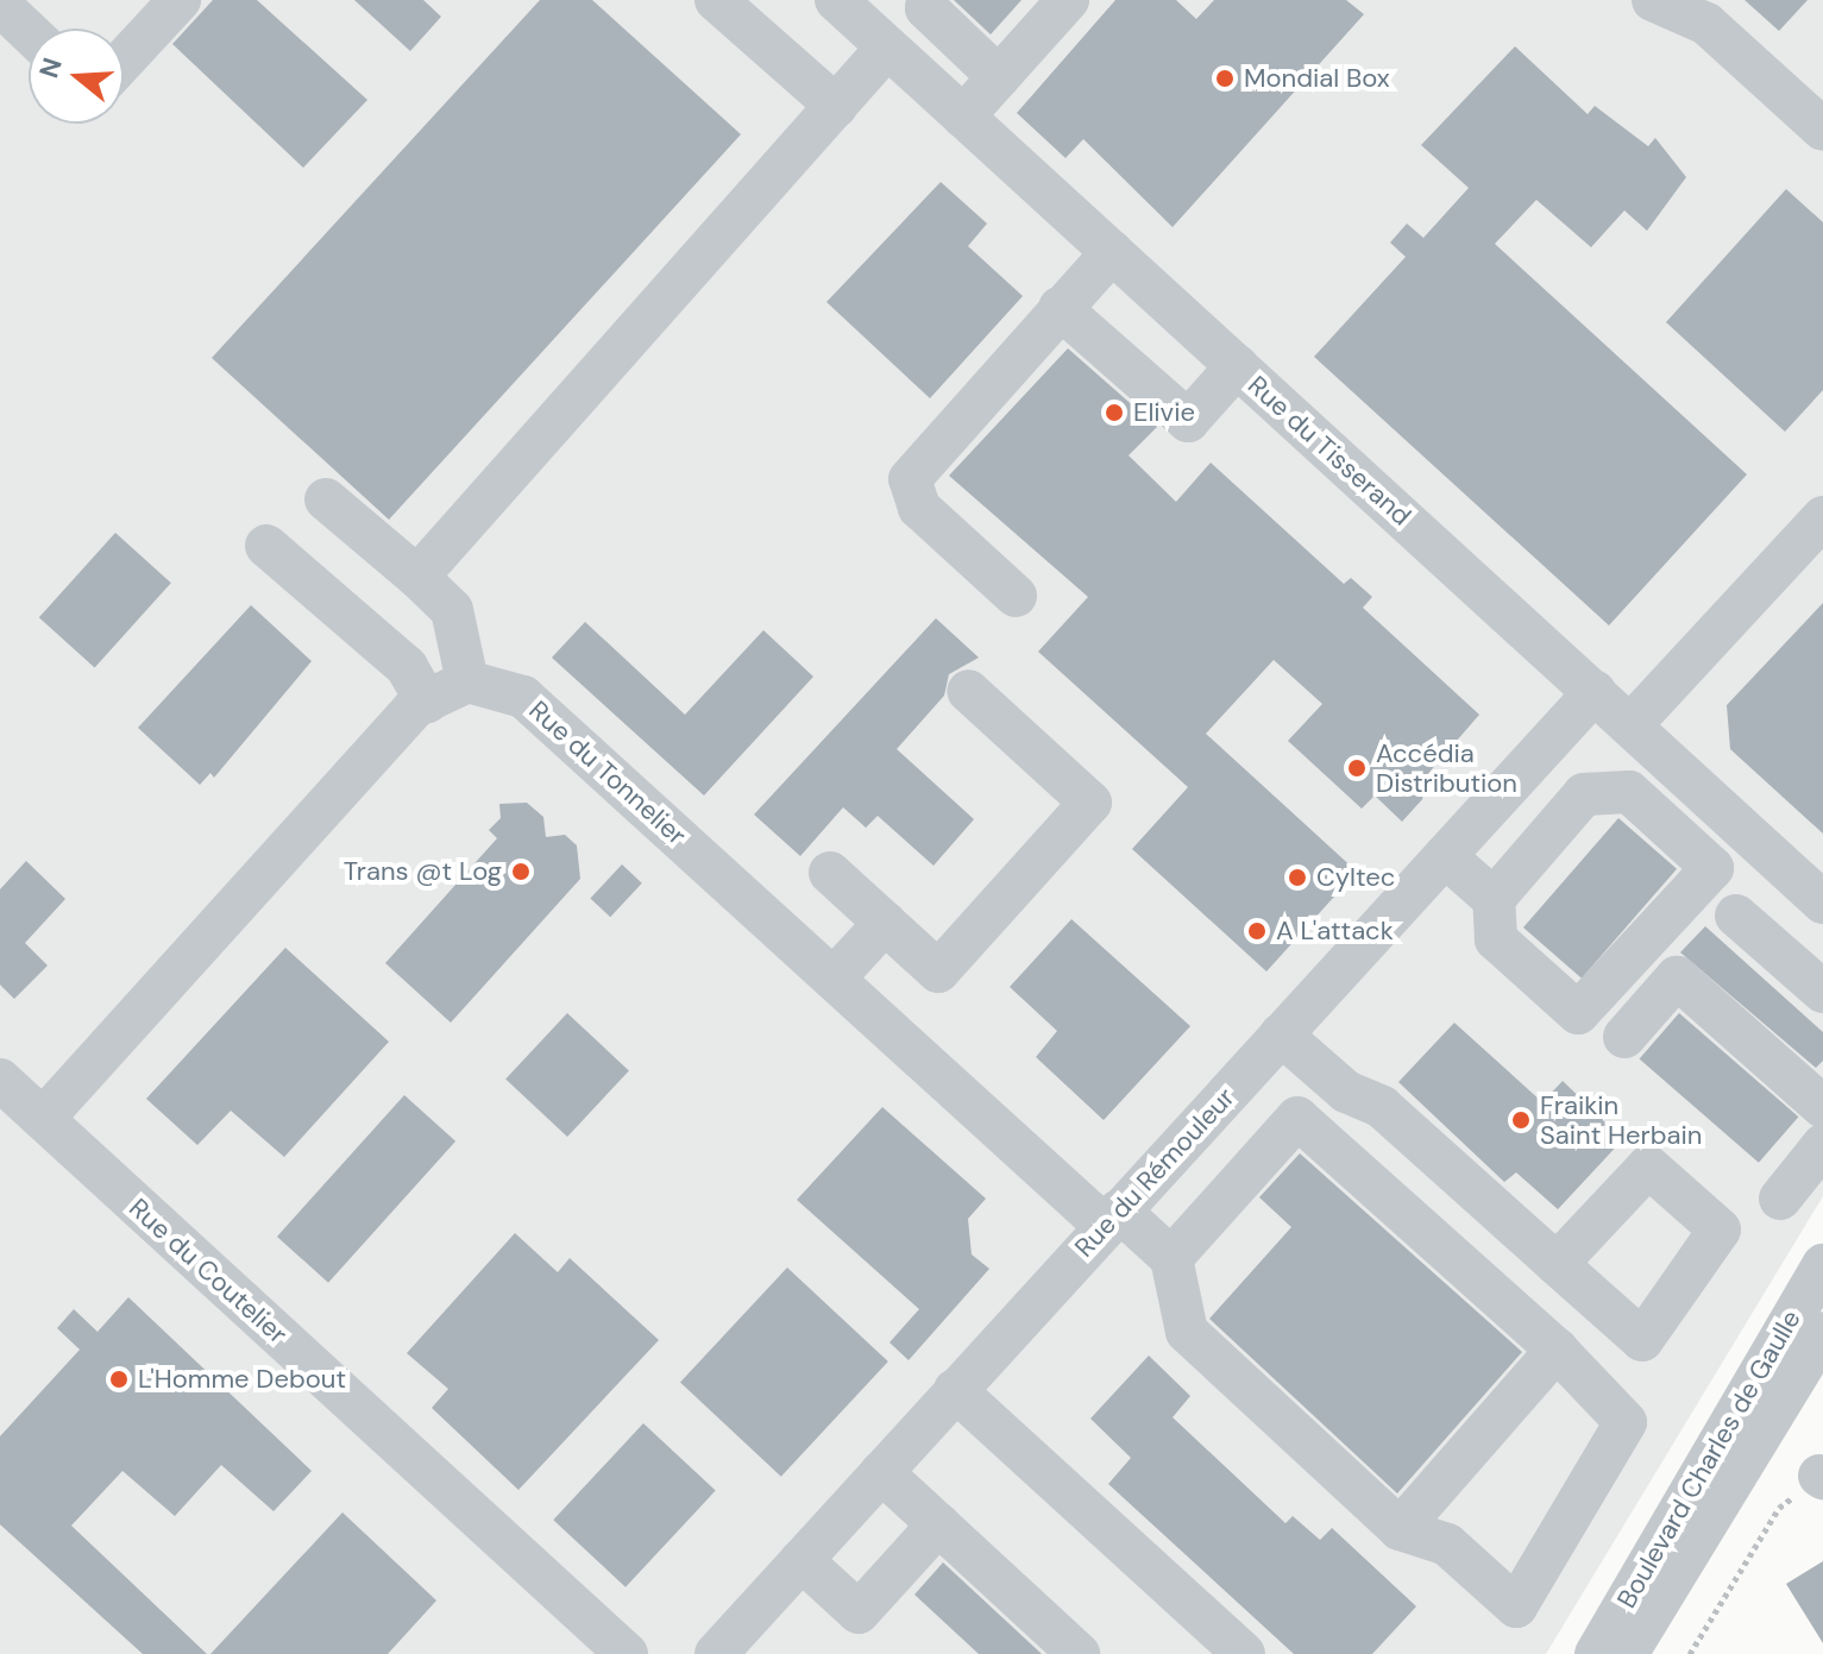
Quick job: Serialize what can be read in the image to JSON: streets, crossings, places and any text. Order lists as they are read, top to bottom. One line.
{"streets":{"street":["Rue du Tisserand","Rue du Tonnelier","Rue du Rémouleur","Rue du Coutelier","Boulevard Charles de Gaulle"]},"crossings":[["Rue du Tisserand","Rue du Rémouleur"],["Rue du Tonnelier","Rue du Rémouleur"]],"places":["Mondial Box","Elivie","Accédia Distribution","Trans @t Log","Cyltec","A L'attack","Fraikin Saint Herbain","L'Homme Debout"],"north":"left"}
